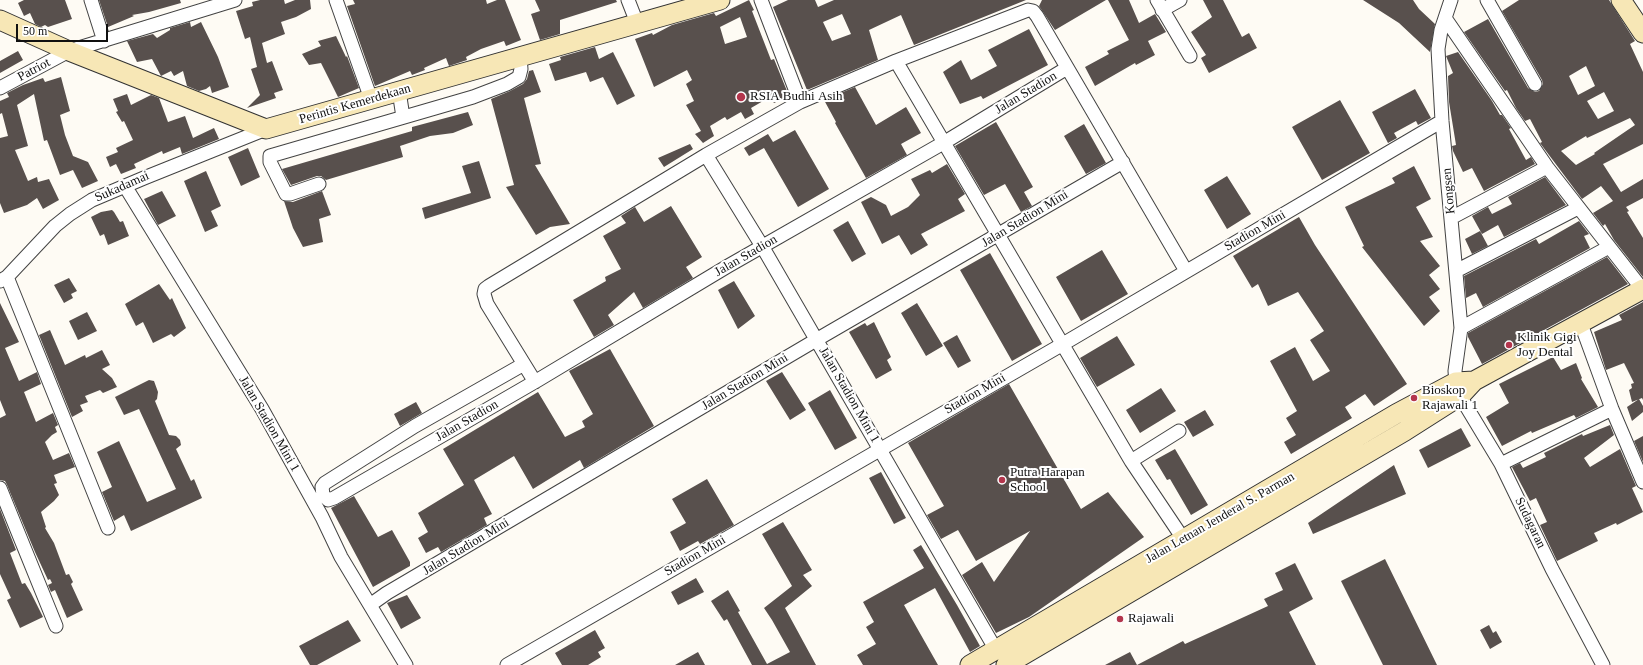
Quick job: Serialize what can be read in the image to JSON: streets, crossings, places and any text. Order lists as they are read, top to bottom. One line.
{"streets":{"street":["Patriot","Jalan Stadion","Perintis Kemerdekaan","Sukadamai","Kongsen","Jalan Stadion Mini","Stadion Mini","Jalan Stadion Mini 1","Jalan Letnan Jenderal S. Parman","Sudagaran"]},"crossings":[["Jalan Stadion","Jalan Stadion Mini 1"],["Perintis Kemerdekaan","Sukadamai"],["Sukadamai","Jalan Stadion Mini 1"],["Kongsen","Stadion Mini"],["Kongsen","Jalan Letnan Jenderal S. Parman"],["Kongsen","Sudagaran"],["Jalan Stadion Mini","Jalan Stadion Mini 1"],["Stadion Mini","Jalan Stadion Mini 1"],["Jalan Stadion Mini 1","Jalan Letnan Jenderal S. Parman"],["Jalan Letnan Jenderal S. Parman","Sudagaran"]],"places":["RSIA Budhi Asih","Klinik Gigi Joy Dental","Bioskop Rajawali 1","Putra Harapan School","Rajawali"],"scale_bar":"50 m"}
